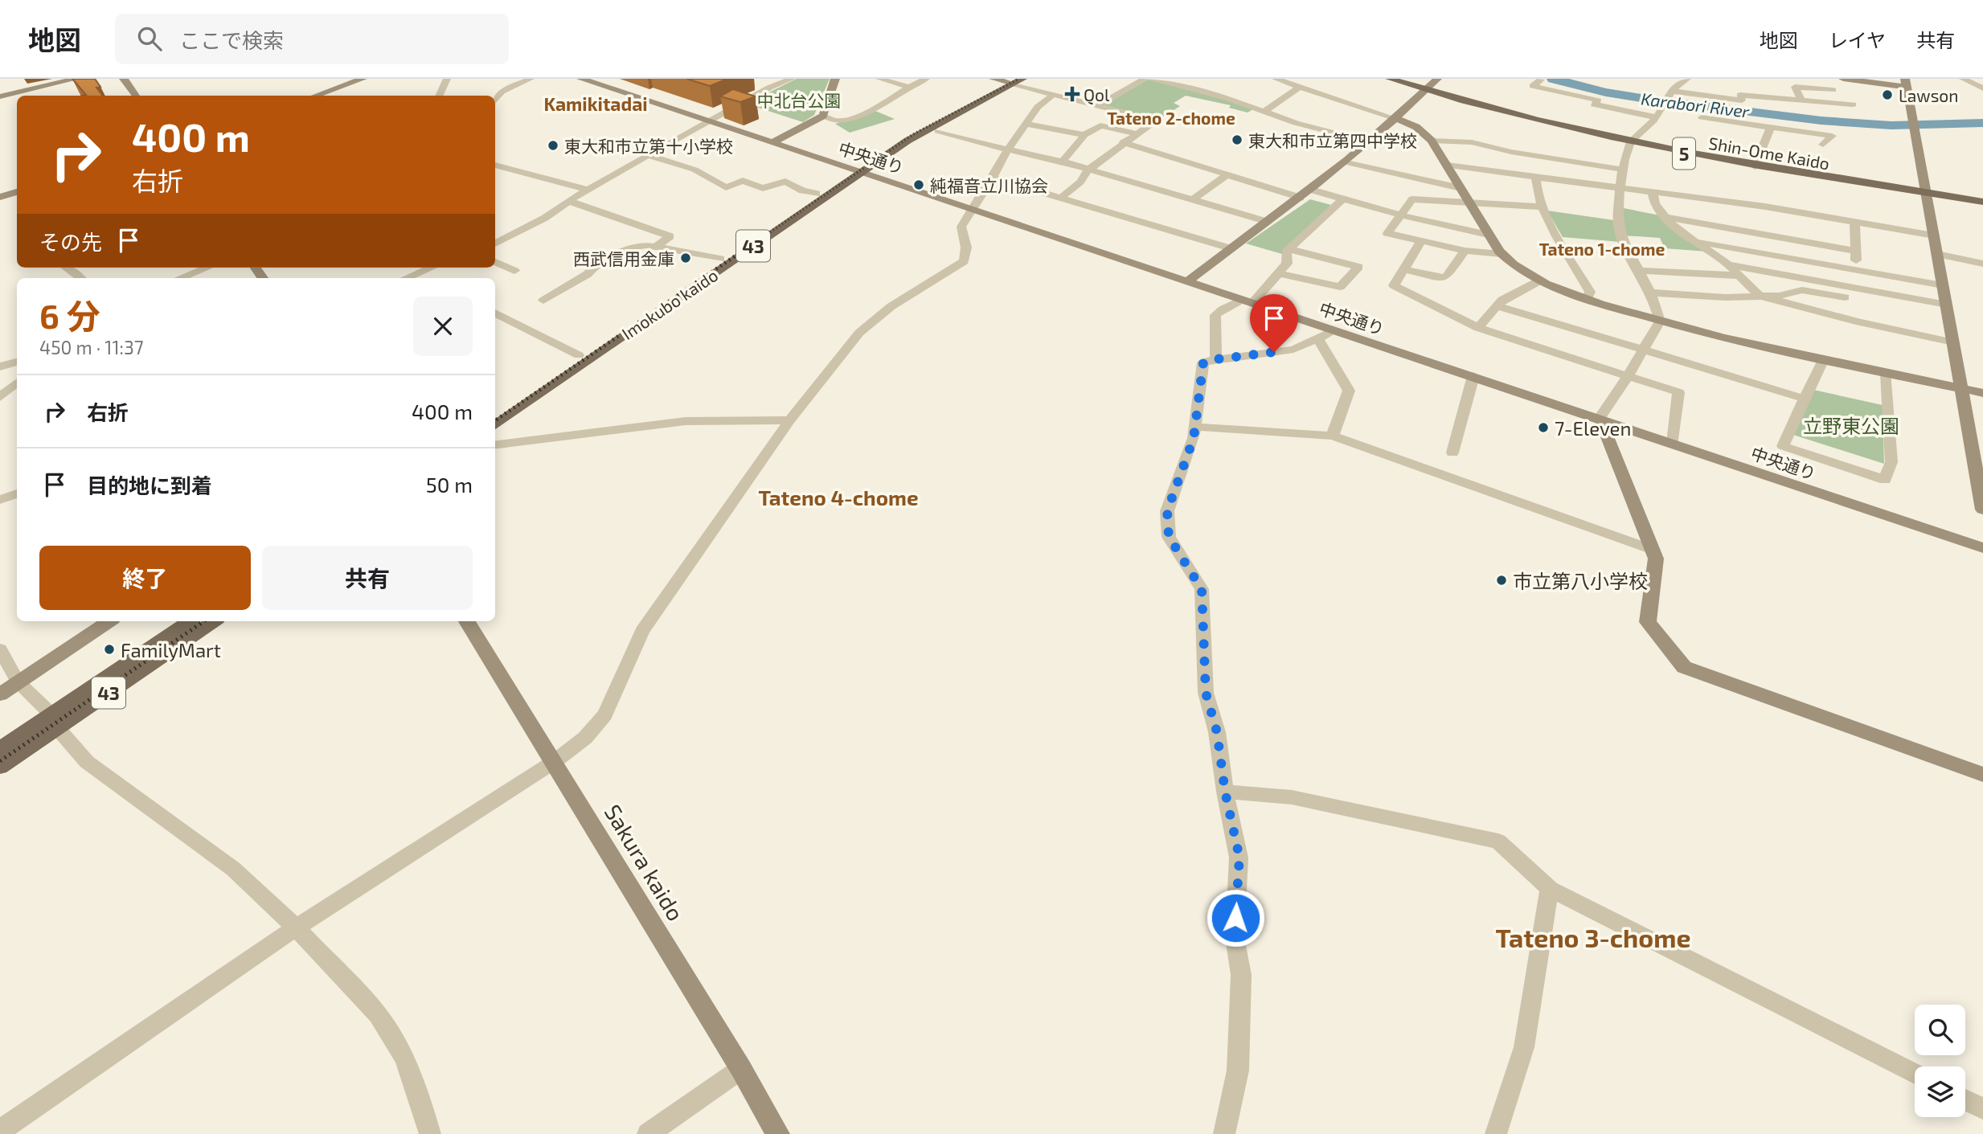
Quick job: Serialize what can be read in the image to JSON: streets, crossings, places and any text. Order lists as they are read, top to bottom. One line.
{"streets":{"main road":["Shin-Ome Kaido","5","43","Imokubo kaido"],"street":["中央通り","Sakura kaido"]},"crossings":[["中央通り","Imokubo kaido"]],"districts":["Kamikitadai","Tateno 2-chome","Tateno 1-chome","Tateno 4-chome","Tateno 3-chome"],"water":["Karabori River"],"parks":["中北台公園","立野東公園"],"places":{"health":["Qol"],"other":["Lawson","東大和市立第四中学校","東大和市立第十小学校","純福音立川協会","西武信用金庫","7-Eleven","市立第八小学校","FamilyMart"]},"page":{"header":"地図","search":"ここで検索","nav":["地図","レイヤ","共有"],"turn":["400 m","右折"],"then":"その先","heading":["6 分","450 m · 11:37"],"list":[{"name":"右折","value":"400 m"},{"name":"目的地に到着","value":"50 m"}],"buttons":["終了","共有"]}}
